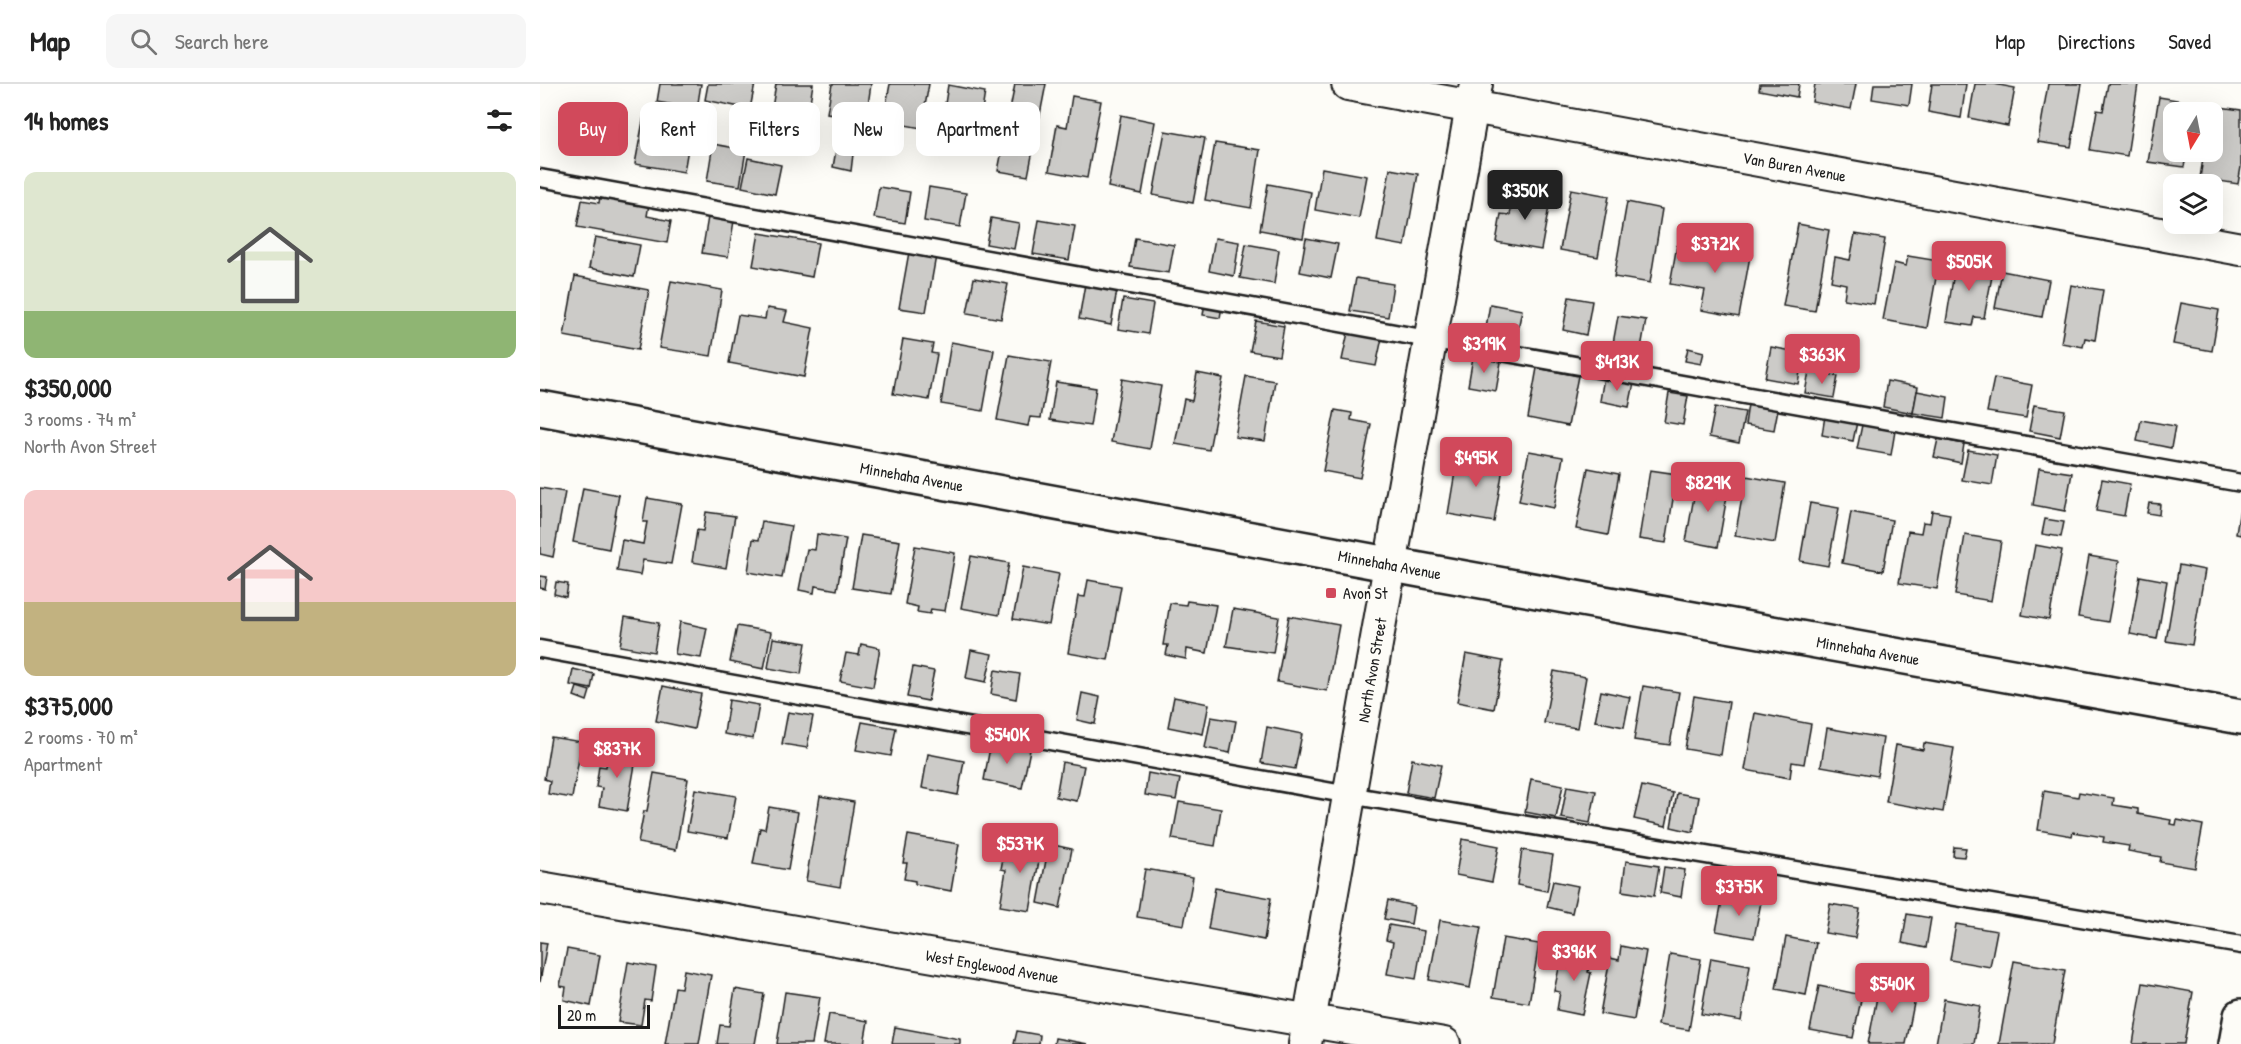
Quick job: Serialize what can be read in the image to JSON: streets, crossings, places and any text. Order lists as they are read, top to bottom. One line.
{"streets":{"street":["Van Buren Avenue","Minnehaha Avenue","North Avon Street","West Englewood Avenue"]},"crossings":[["Van Buren Avenue","North Avon Street"],["Minnehaha Avenue","North Avon Street"],["North Avon Street","West Englewood Avenue"]],"places":{"transit":["Avon St"]},"scale_bar":"20 m","north":"bottom","page":{"header":"Map","search":"Search here","nav":["Map","Directions","Saved"],"heading":"14 homes","chip":["Buy","Rent","Filters","New","Apartment"],"list":[{"name":"$350,000","note":"3 rooms · 74 m² · North Avon Street"},{"name":"$375,000","note":"2 rooms · 70 m² · Apartment"}],"price":["$350K","$372K","$505K","$319K","$363K","$413K","$495K","$829K","$540K","$837K","$537K","$375K","$396K","$540K"],"scale":"20 m"}}
